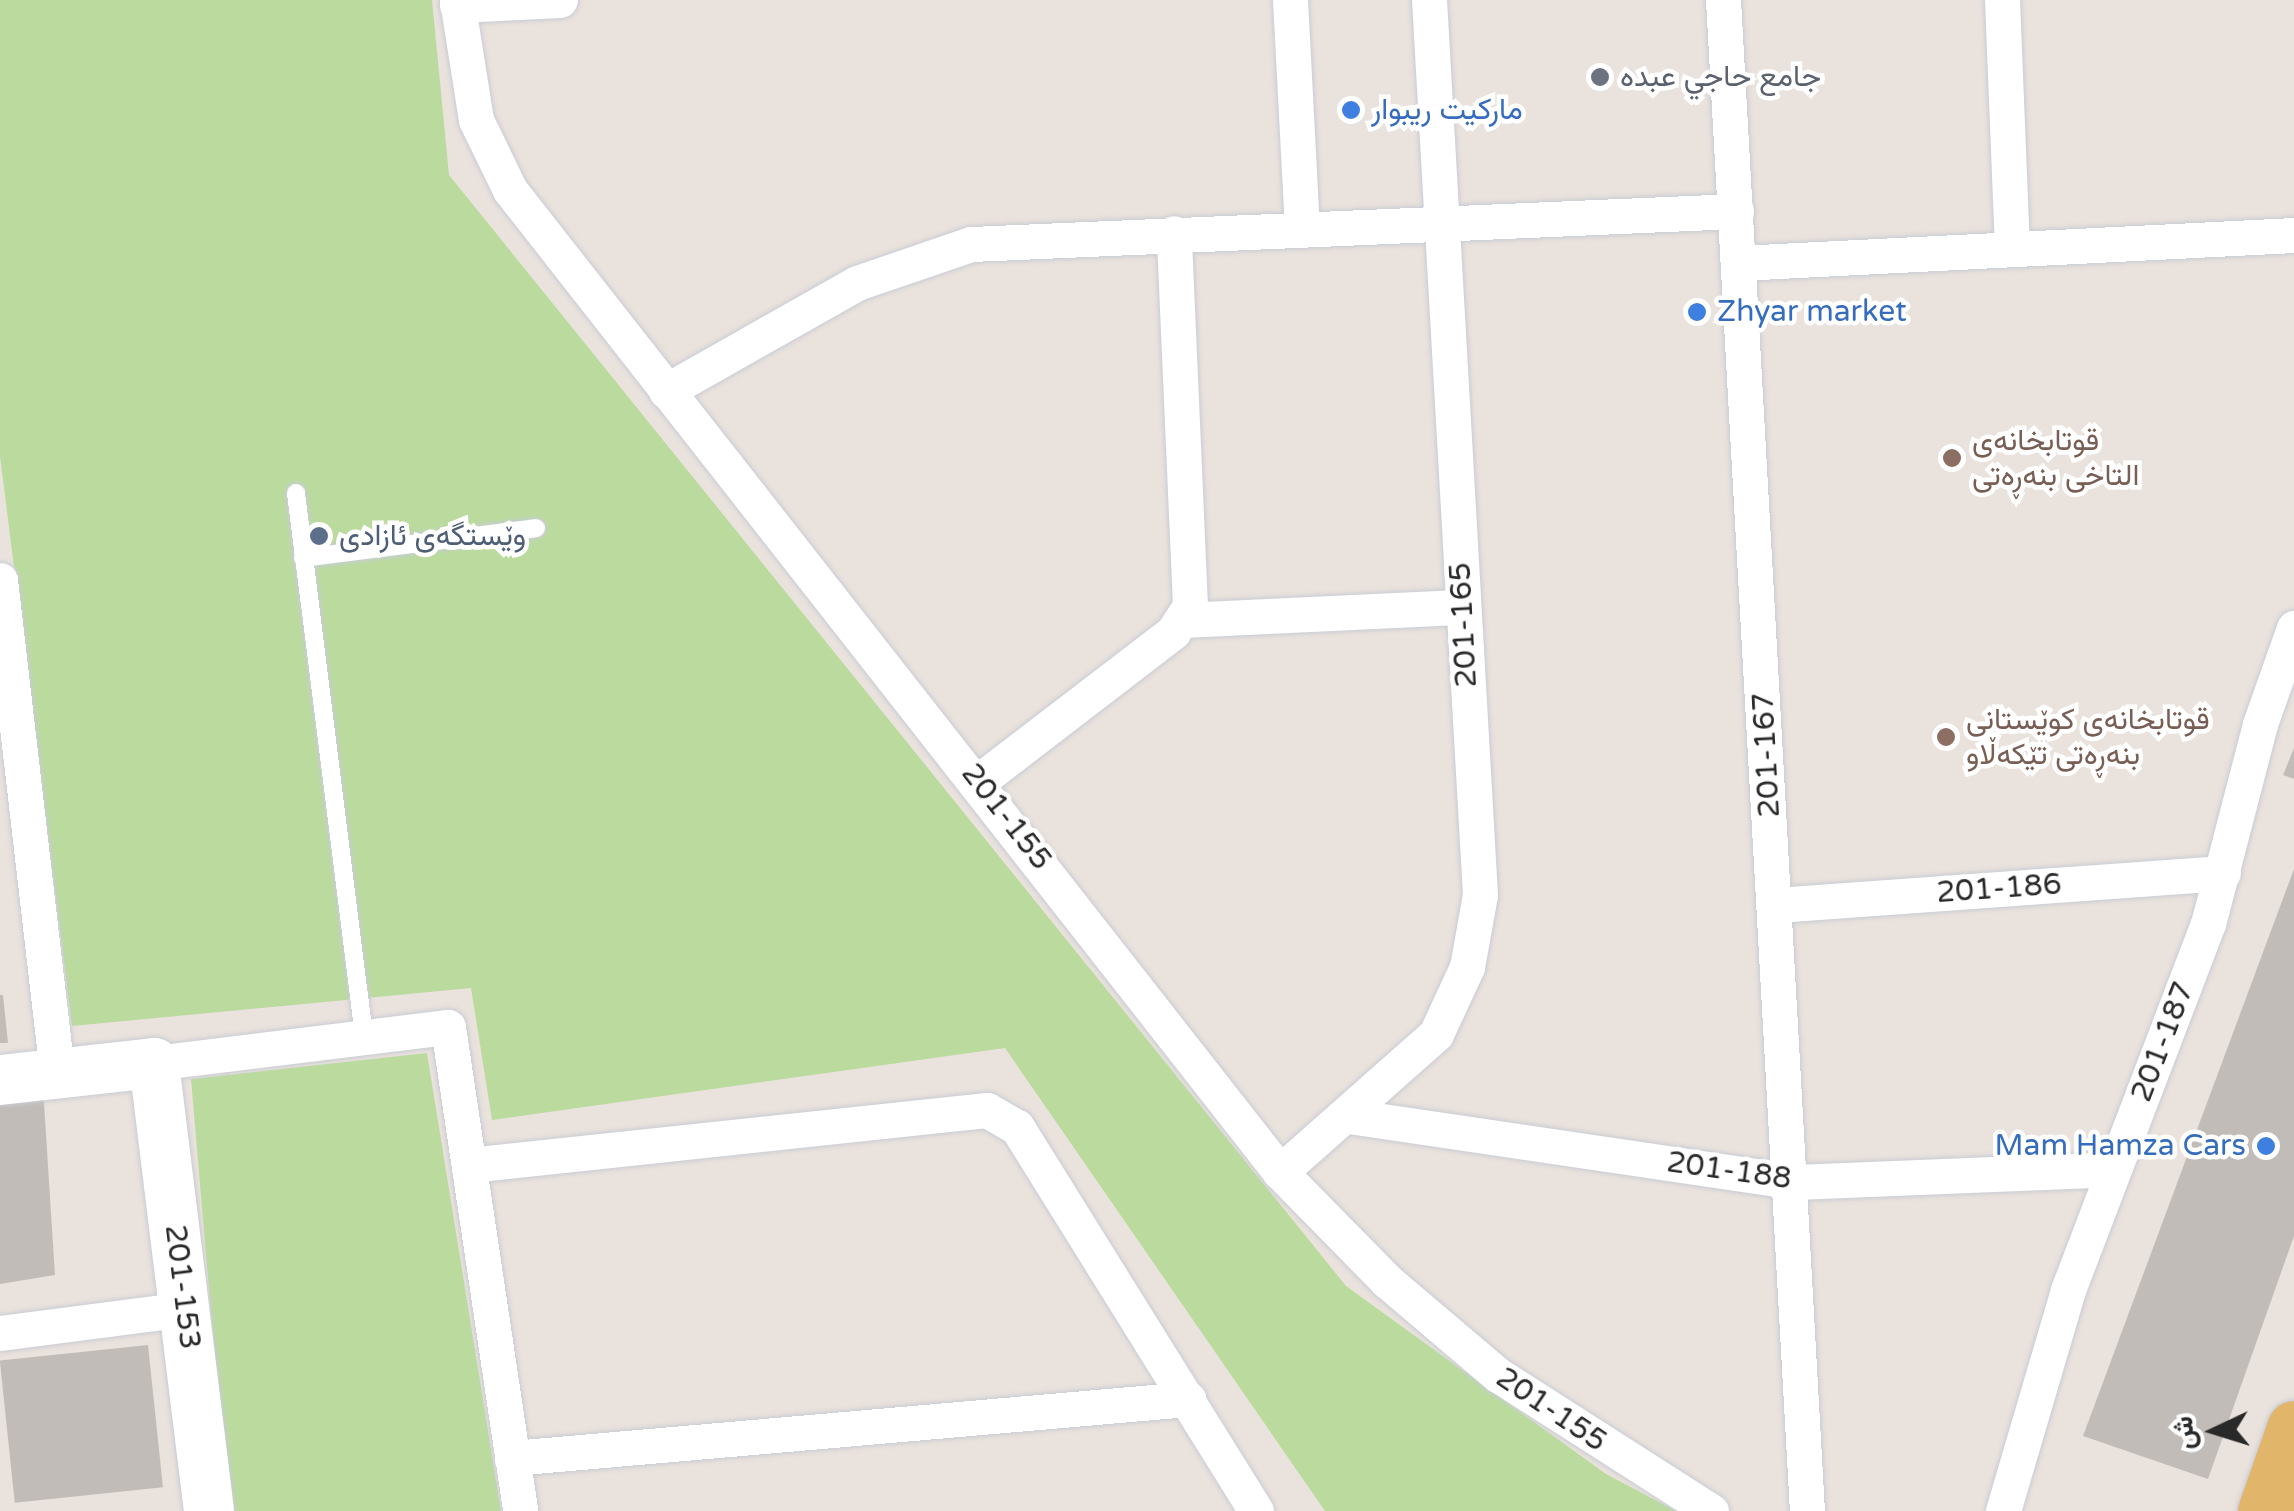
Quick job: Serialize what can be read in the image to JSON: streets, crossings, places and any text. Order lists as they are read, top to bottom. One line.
{"streets":{"street":["201-165","201-167","201-155","201-186","201-187","201-188","201-153"]},"crossings":[["201-165","201-155"],["201-165","201-188"],["201-167","201-186"],["201-167","201-188"],["201-186","201-187"],["201-187","201-188"]],"places":["جامع حاجي عبده","ماركيت ريبوار","Zhyar market","قوتابخانەی التاخی بنەڕەتی","وێستگەی ئازادی","قوتابخانەی کوێستانی بنەڕەتی تێکەڵاو","Mam Hamza Cars"],"north":"left"}
